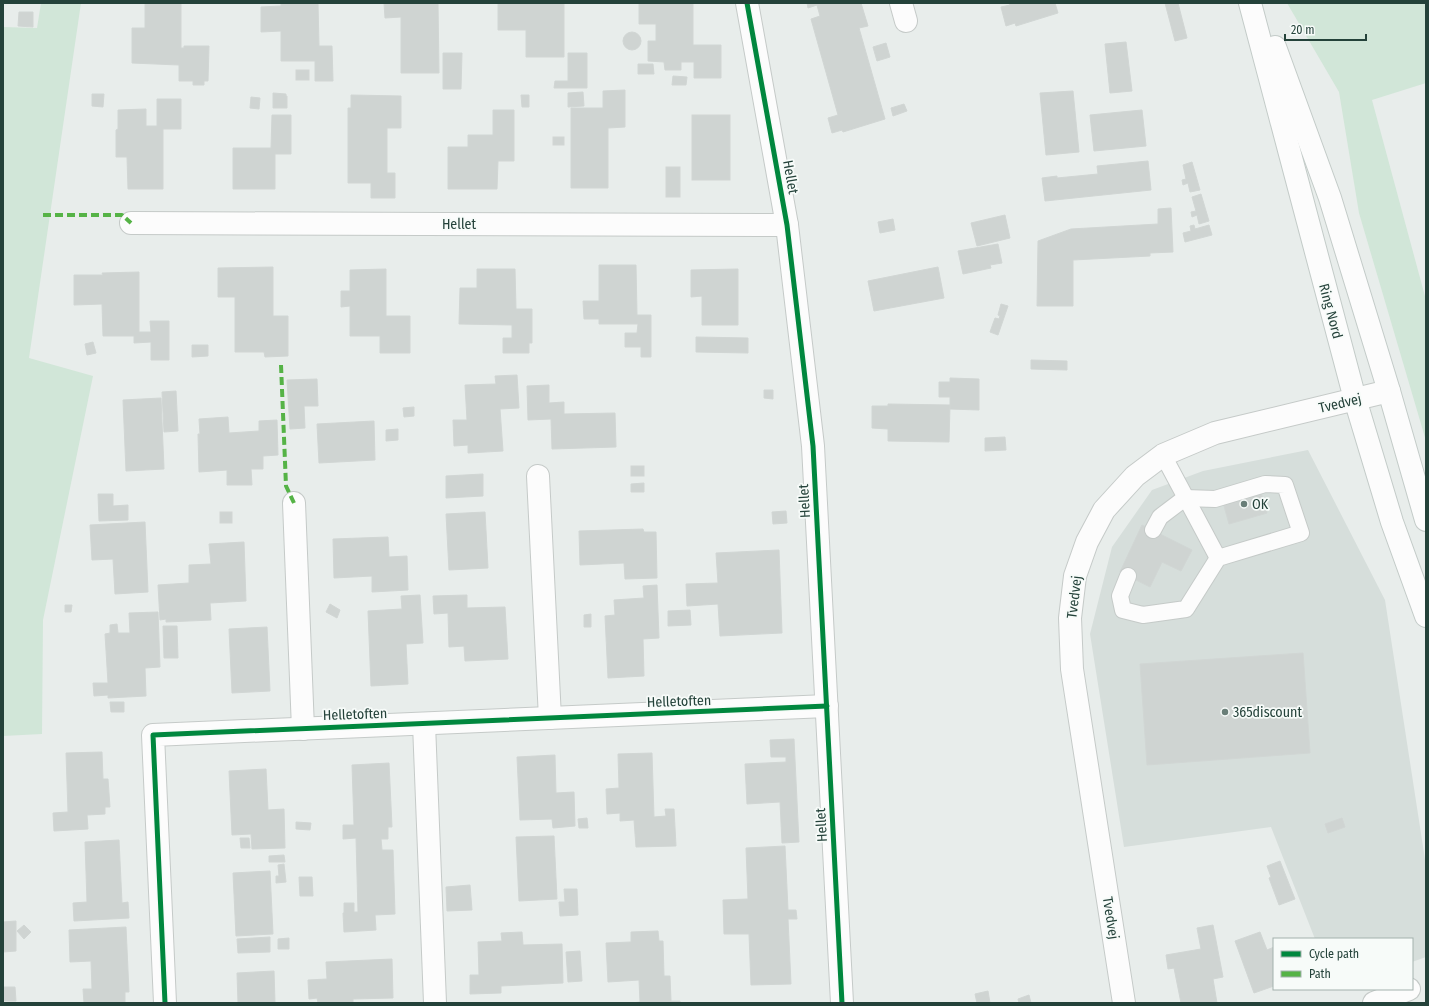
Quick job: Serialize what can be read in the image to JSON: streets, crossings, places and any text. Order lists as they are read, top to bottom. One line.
{"streets":{"street":["Hellet","Ring Nord","Tvedvej","Helletoften"]},"crossings":[["Hellet","Helletoften"],["Ring Nord","Tvedvej"]],"places":["OK","365discount"],"legend":["Cycle path","Path"],"scale_bar":"20 m"}
